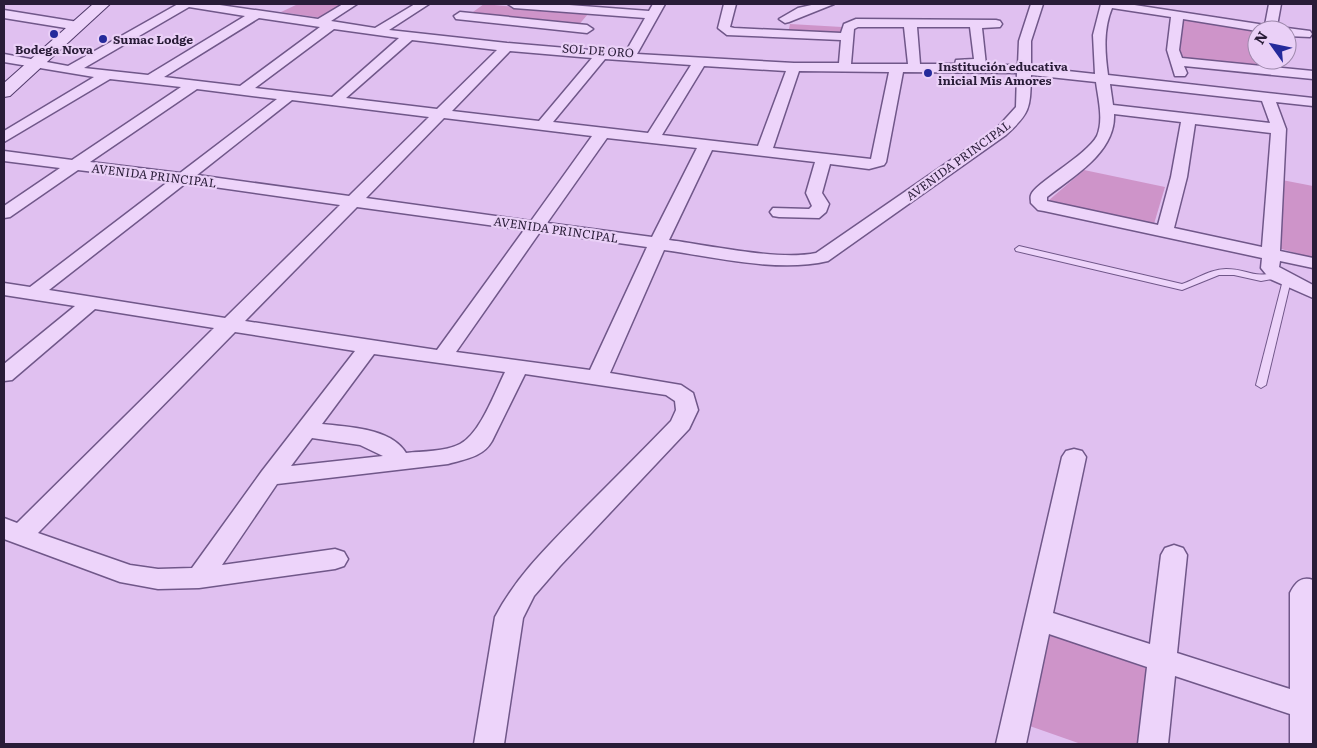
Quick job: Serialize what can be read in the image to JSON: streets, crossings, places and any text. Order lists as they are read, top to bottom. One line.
{"streets":{"street":["SOL DE ORO","AVENIDA PRINCIPAL"]},"places":["Bodega Nova","Sumac Lodge","Institución educativa inicial Mis Amores"],"north":"top left"}
